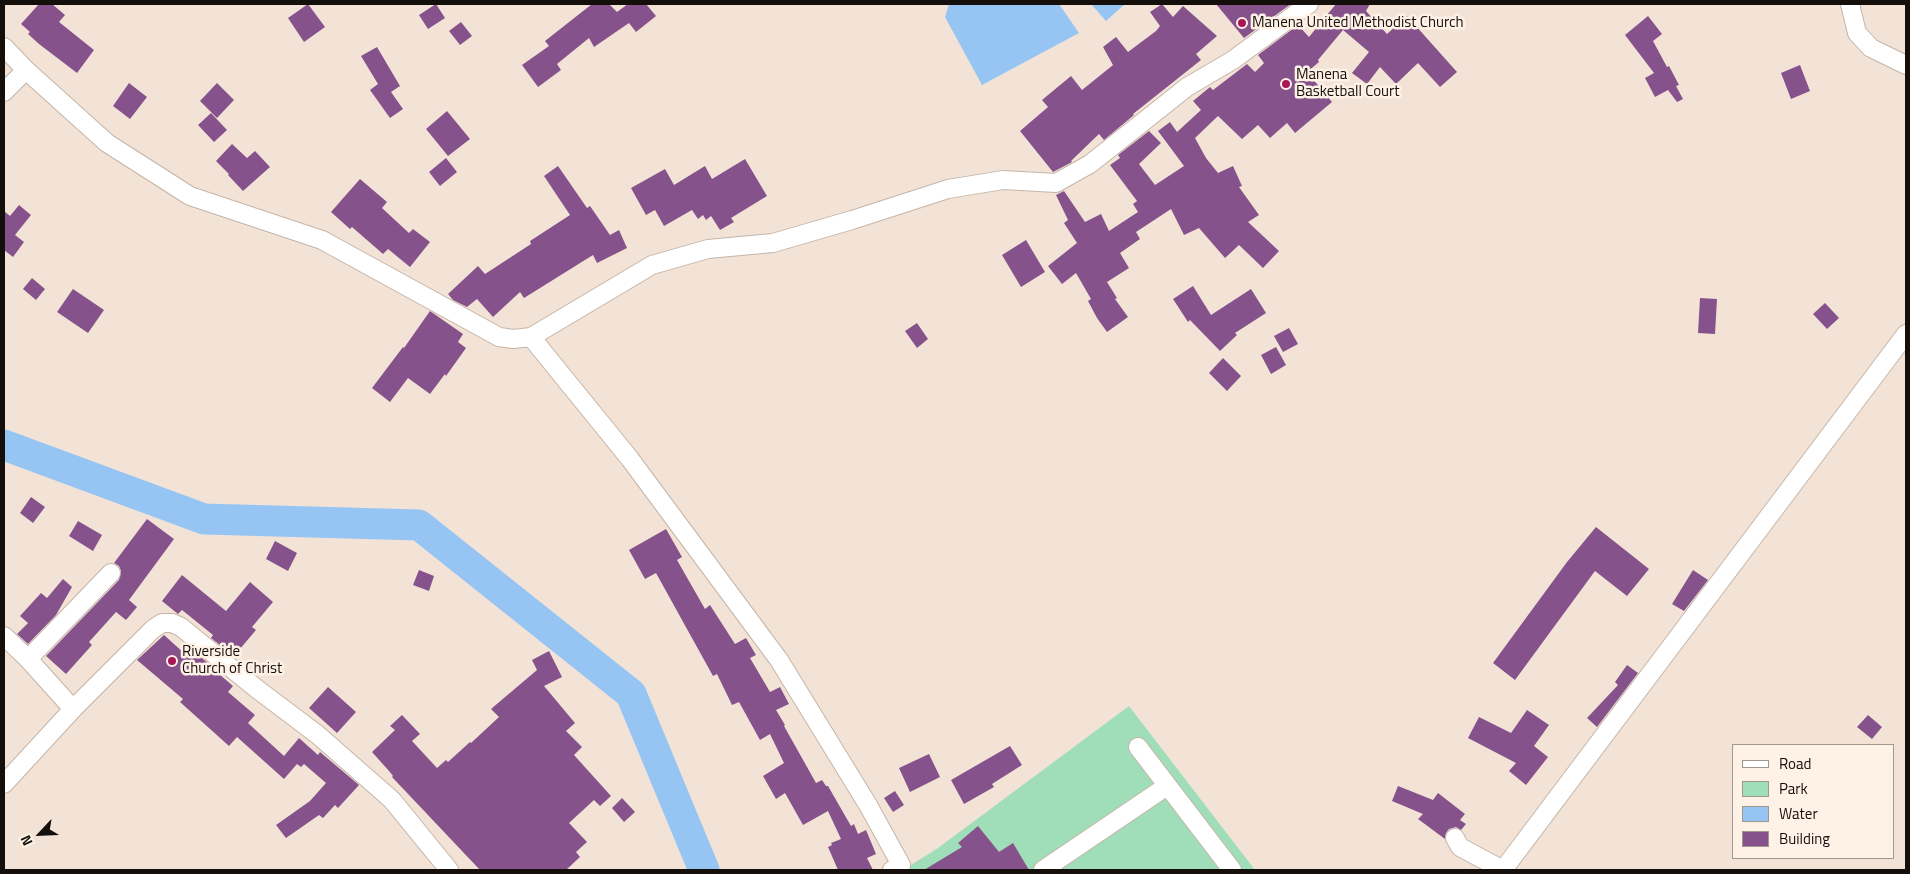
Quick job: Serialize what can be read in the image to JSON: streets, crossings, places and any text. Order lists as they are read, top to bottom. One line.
{"places":["Manena United Methodist Church","Manena Basketball Court","Riverside Church of Christ"],"legend":["Road","Park","Water","Building"],"north":"bottom left"}
